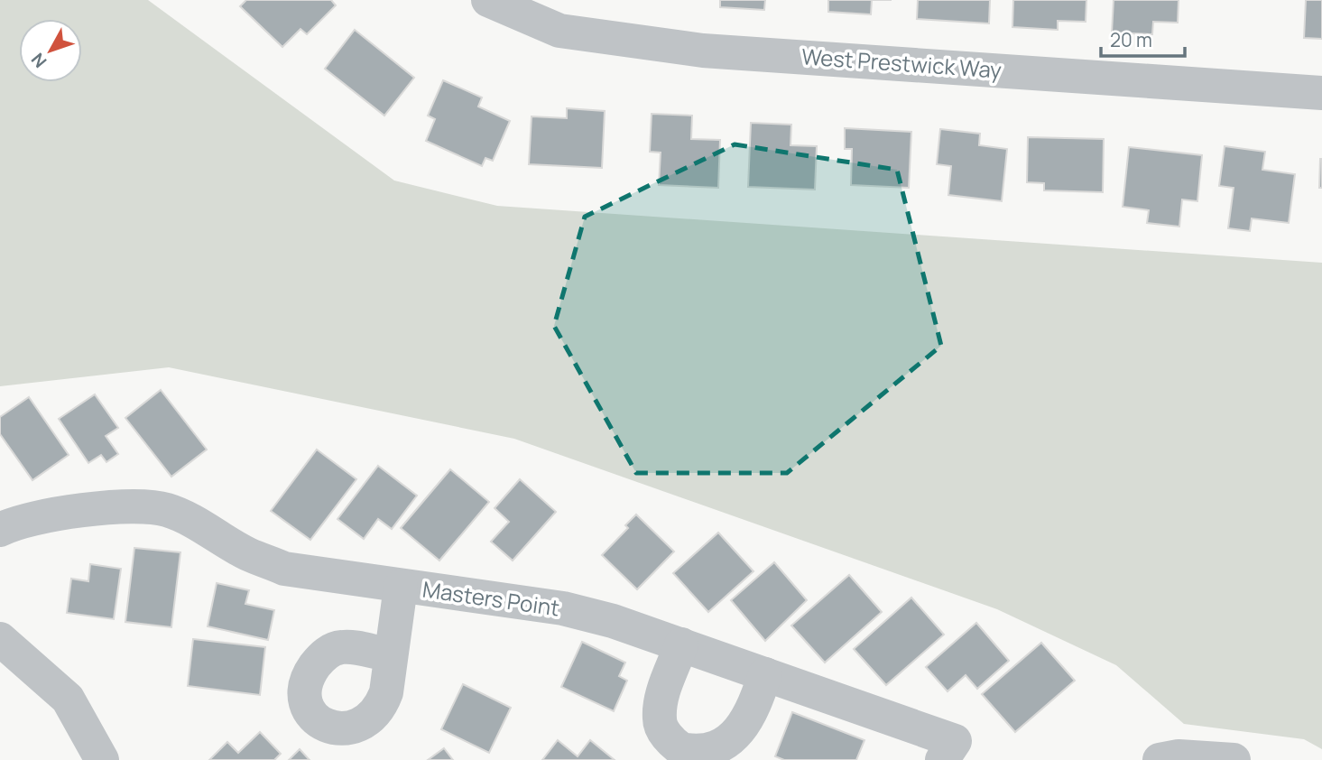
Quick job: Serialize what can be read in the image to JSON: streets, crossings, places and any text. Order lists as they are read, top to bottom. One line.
{"streets":{"street":["West Prestwick Way","Masters Point"]},"scale_bar":"20 m","north":"bottom left"}
